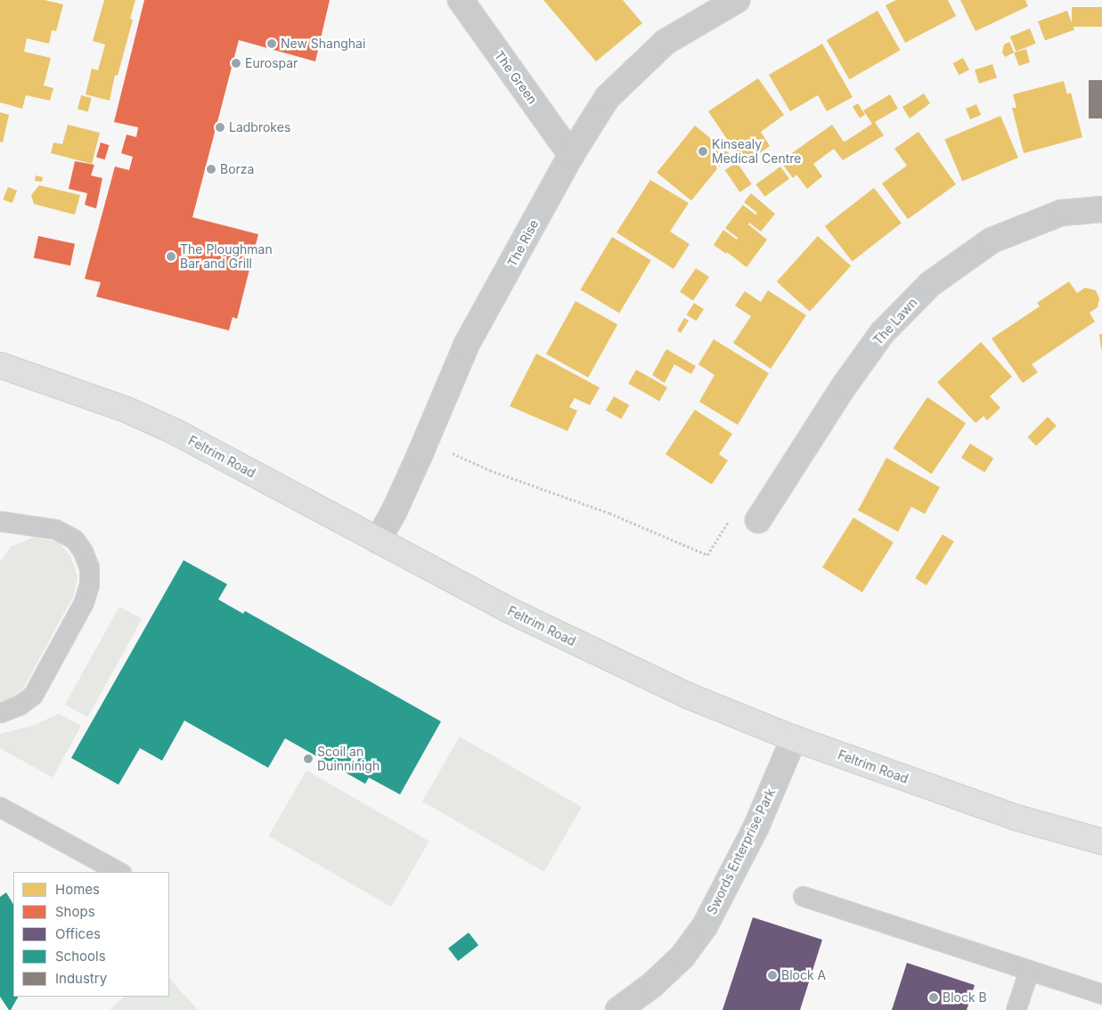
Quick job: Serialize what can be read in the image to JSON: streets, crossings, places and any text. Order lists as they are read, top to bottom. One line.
{"streets":{"street":["The Green","The Rise","The Lawn","Feltrim Road","Swords Enterprise Park"]},"crossings":[["The Green","The Rise"],["The Rise","Feltrim Road"],["Feltrim Road","Swords Enterprise Park"]],"places":["New Shanghai","Eurospar","Ladbrokes","Kinsealy Medical Centre","Borza","The Ploughman Bar and Grill","Scoil an Duinnínigh","Block A","Block B"],"legend":["Homes","Shops","Offices","Schools","Industry"]}
